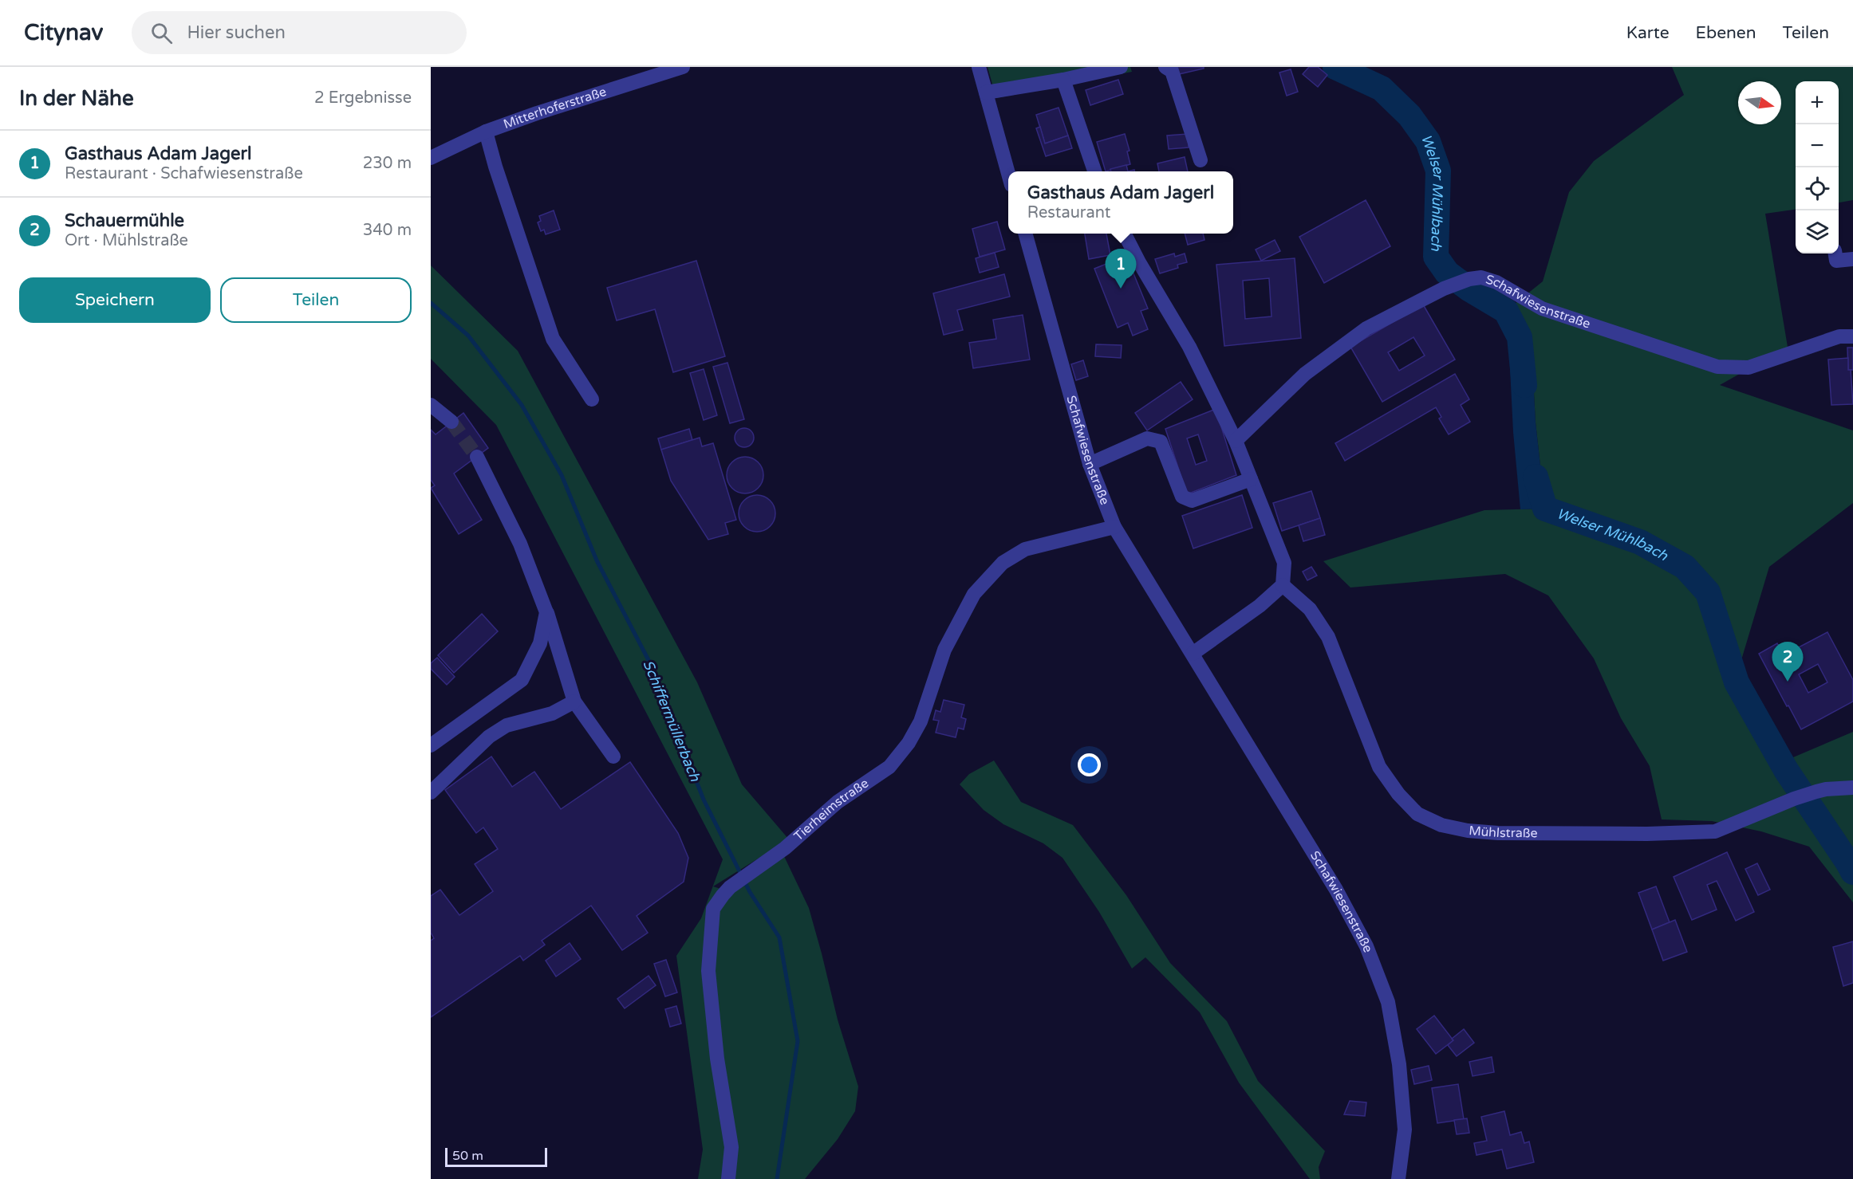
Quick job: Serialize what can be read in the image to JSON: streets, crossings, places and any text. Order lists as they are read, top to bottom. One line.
{"streets":{"street":["Mitterhoferstraße","Schafwiesenstraße","Tierheimstraße","Mühlstraße"]},"crossings":[["Schafwiesenstraße","Tierheimstraße"]],"water":["Welser Mühlbach","Schiffermüllerbach"],"scale_bar":"50 m","north":"right","page":{"header":"Citynav","search":"Hier suchen","nav":["Karte","Ebenen","Teilen"],"heading":["In der Nähe","2 Ergebnisse"],"map_buttons":["+","−"],"list":[{"mark":"1","name":"Gasthaus Adam Jagerl","note":"Restaurant · Schafwiesenstraße","value":"230 m"},{"mark":"2","name":"Schauermühle","note":"Ort · Mühlstraße","value":"340 m"}],"popup":["Gasthaus Adam Jagerl","Restaurant"],"pins":["1","2"],"buttons":["Speichern","Teilen"],"scale":"50 m"}}
